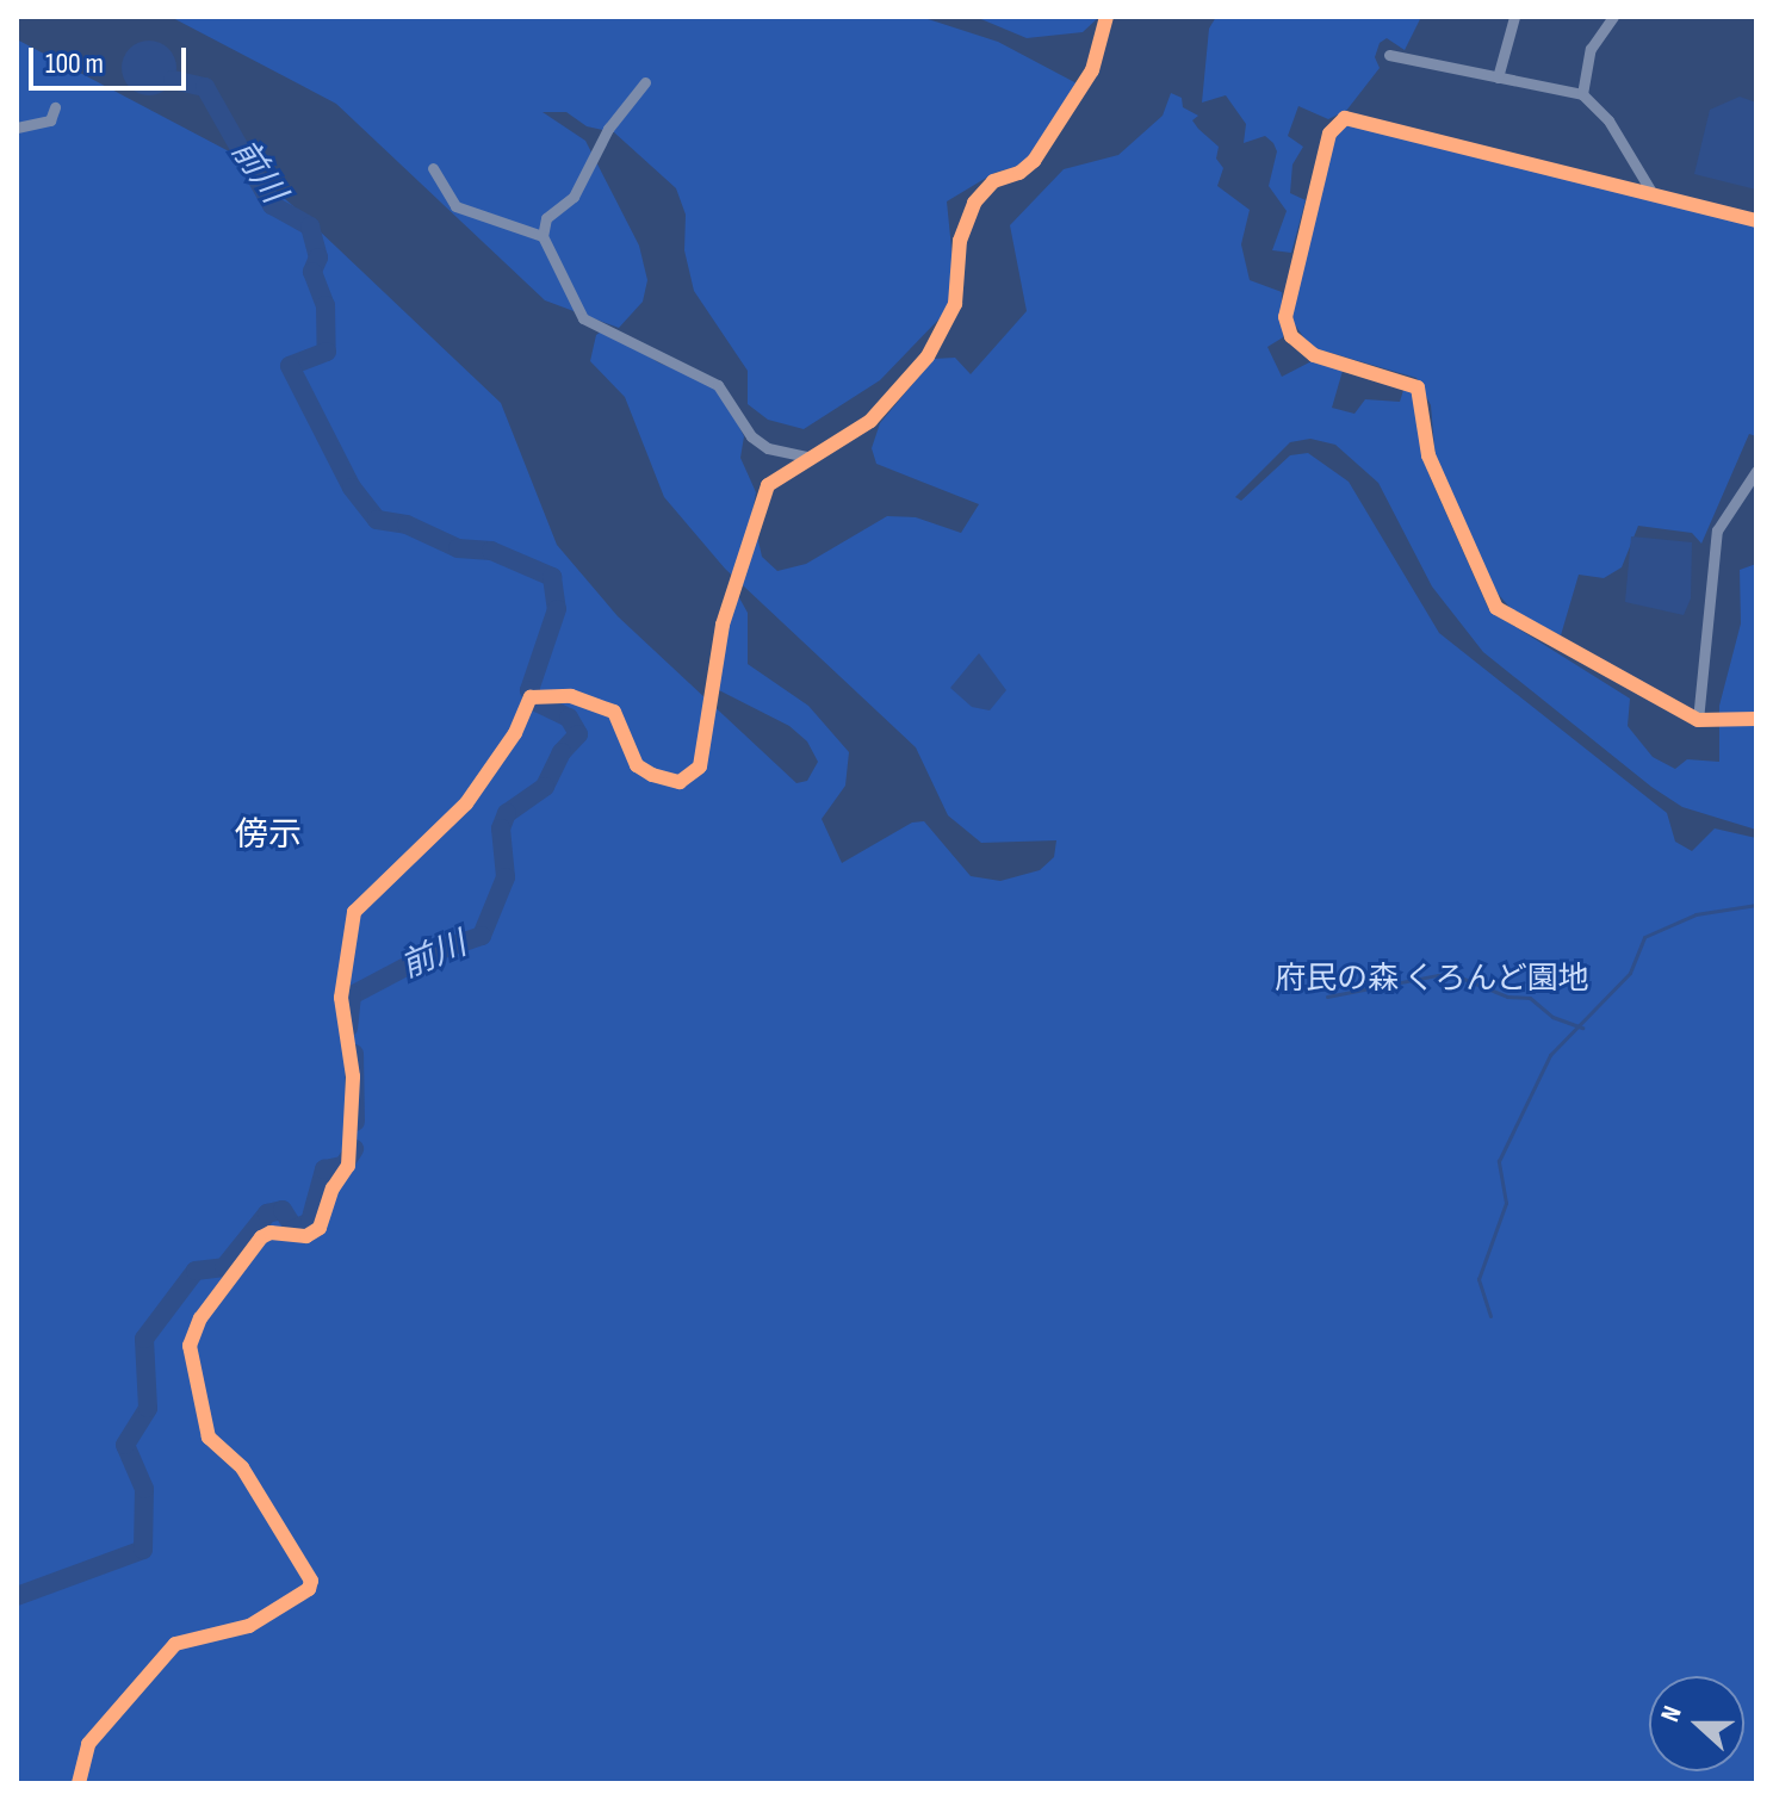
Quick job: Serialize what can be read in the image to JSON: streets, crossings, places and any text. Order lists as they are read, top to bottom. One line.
{"districts":["傍示"],"water":["前川"],"parks":["府民の森 くろんど園地"],"scale_bar":"100 m","north":"left"}
